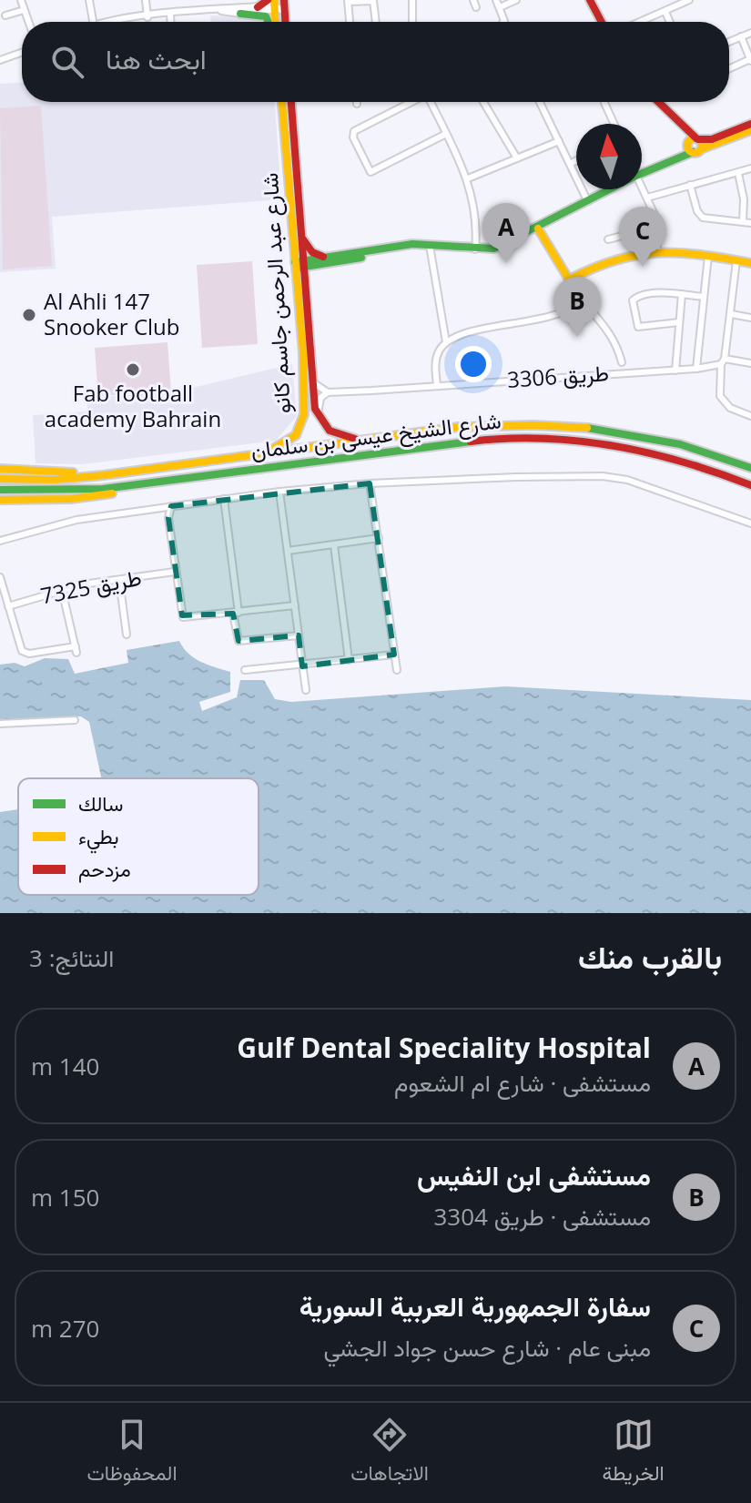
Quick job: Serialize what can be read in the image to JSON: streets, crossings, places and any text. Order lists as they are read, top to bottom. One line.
{"streets":{"main road":["شارع عبد الرحمن جاسم كانو","شارع الشيخ عيسى بن سلمان"],"street":["طريق 3306","طريق 7325"]},"crossings":[["شارع عبد الرحمن جاسم كانو","شارع الشيخ عيسى بن سلمان"]],"places":["Al Ahli 147 Snooker Club","Fab football academy Bahrain"],"legend":["سالك","بطيء","مزدحم"],"north":"top","page":{"search":"ابحث هنا","pins":["A","C","B"],"heading":["بالقرب منك","النتائج: 3"],"list":[{"mark":"A","name":"Gulf Dental Speciality Hospital","note":"مستشفى · شارع ام الشعوم","value":"140 m"},{"mark":"B","name":"مستشفى ابن النفيس","note":"مستشفى · طريق 3304","value":"150 m"},{"mark":"C","name":"سفارة الجمهورية العربية السورية","note":"مبنى عام · شارع حسن جواد الجشي","value":"270 m"}],"nav":["الخريطة","الاتجاهات","المحفوظات"]}}
